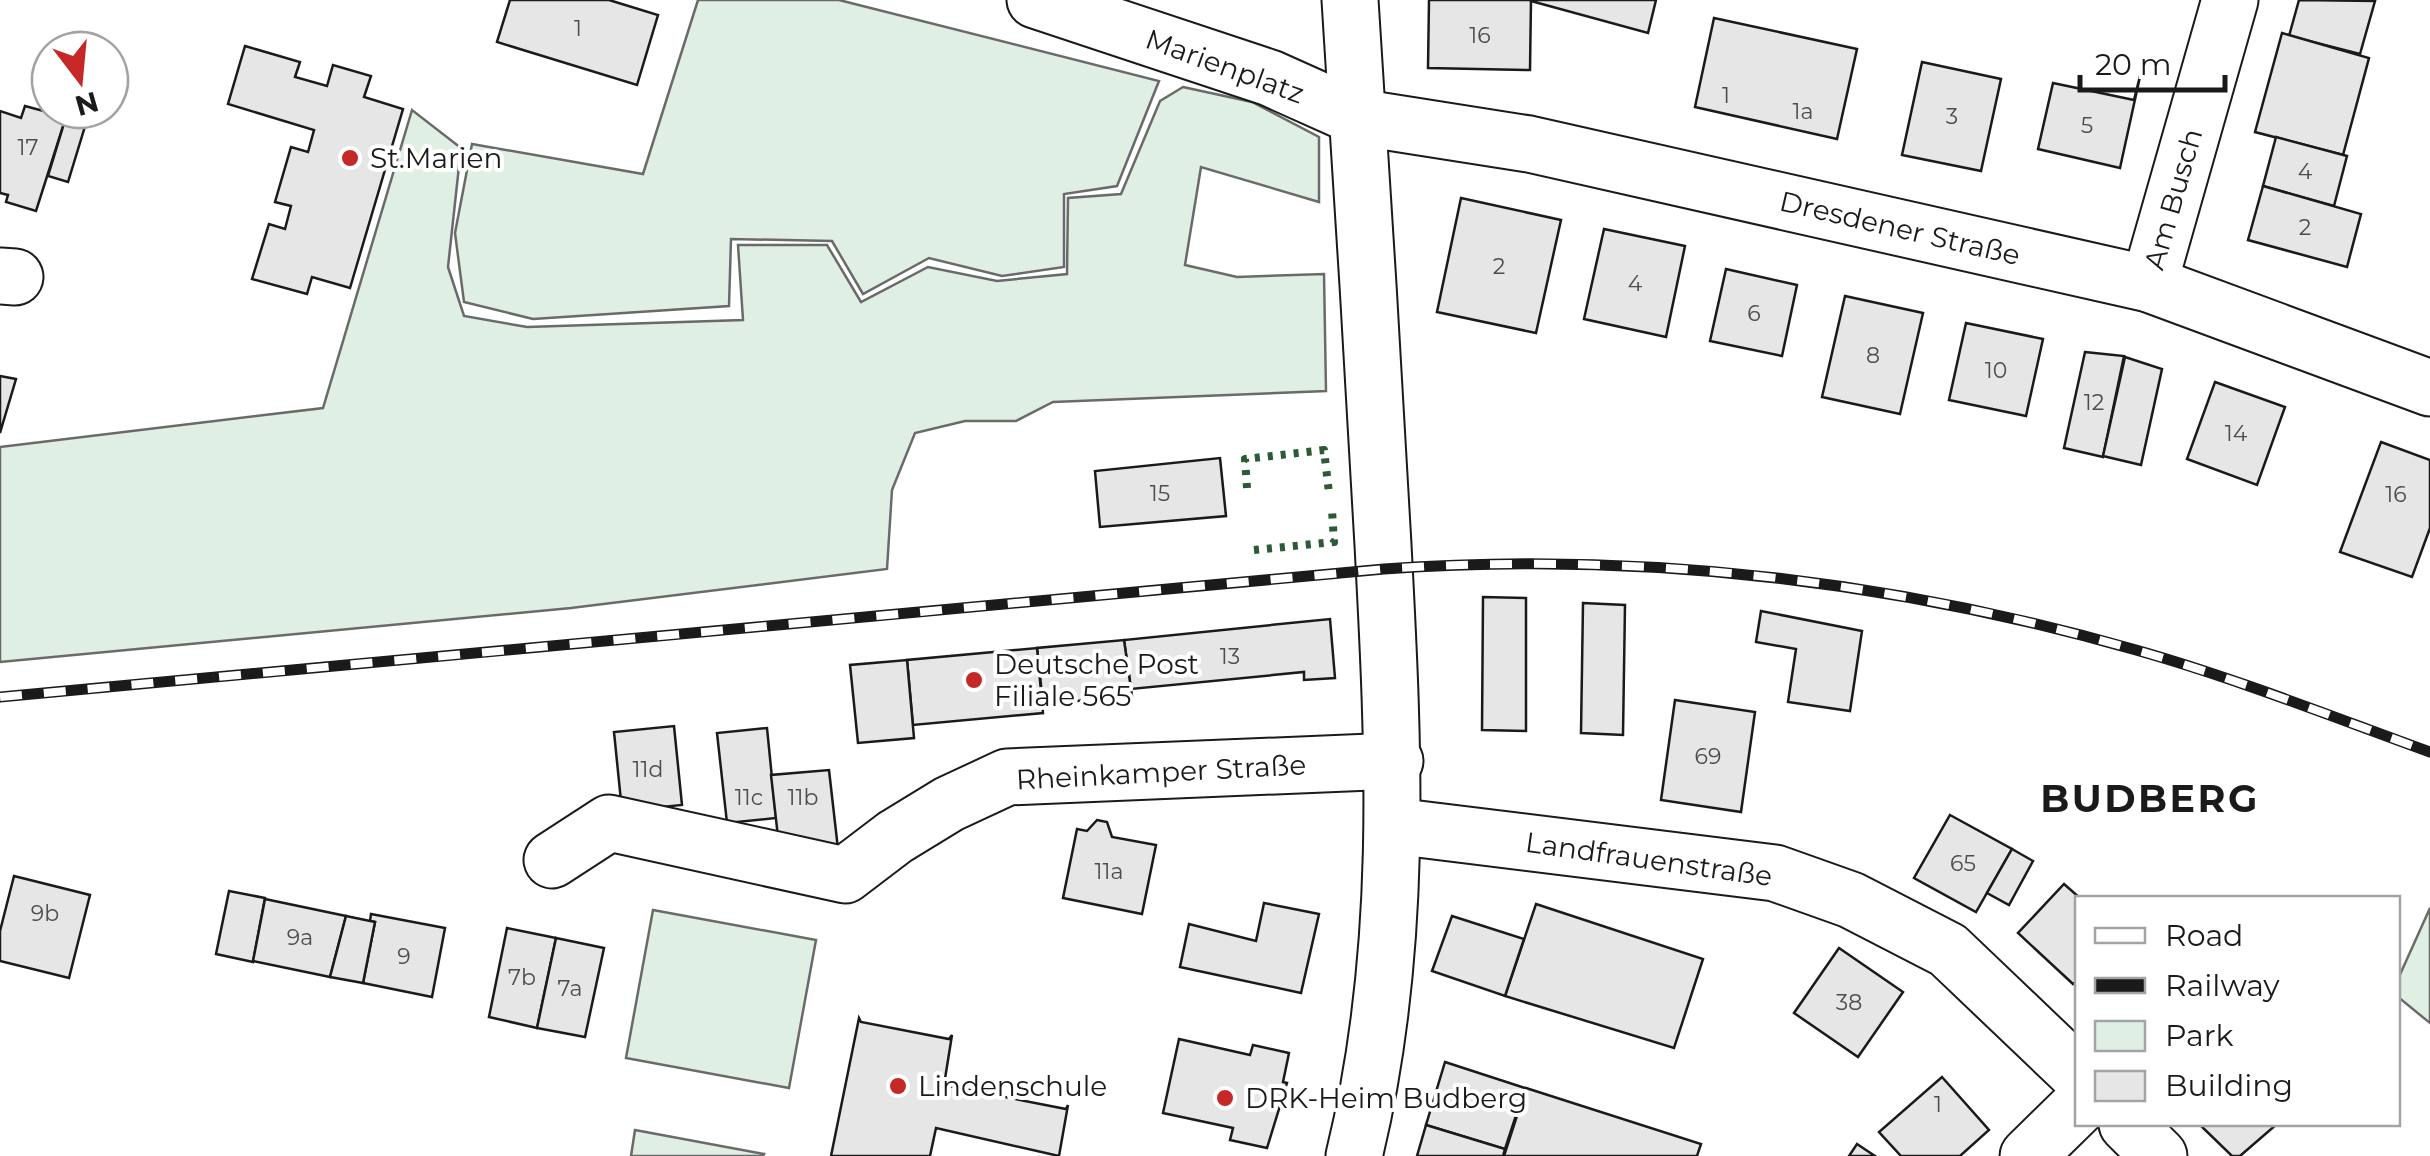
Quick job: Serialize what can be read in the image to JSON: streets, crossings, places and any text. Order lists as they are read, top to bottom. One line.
{"streets":{"street":["Marienplatz","Am Busch","Dresdener Straße","Rheinkamper Straße","Landfrauenstraße"]},"crossings":[["Marienplatz","Dresdener Straße"],["Am Busch","Dresdener Straße"]],"districts":["BUDBERG"],"places":["St.Marien","Deutsche Post Filiale 565","Lindenschule","DRK-Heim Budberg"],"house_numbers":["1","16","1","1a","3","5","17","4","2","2","4","6","8","10","12","14","15","16","13","69","11d","11c","11b","65","11a","9b","9a","9","7b","7a","38","1"],"legend":["Road","Railway","Park","Building"],"scale_bar":"20 m","north":"bottom"}
